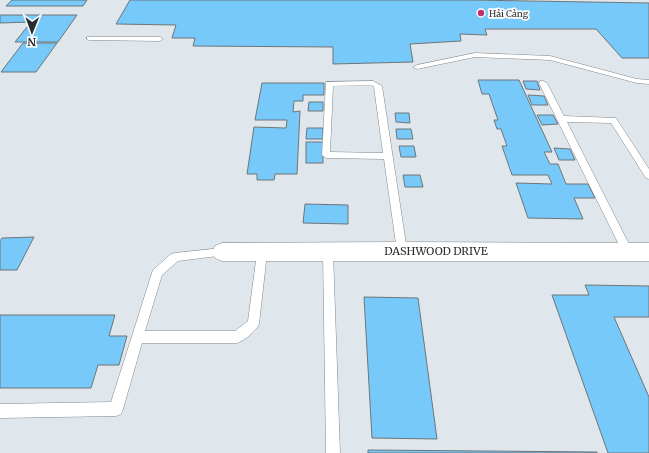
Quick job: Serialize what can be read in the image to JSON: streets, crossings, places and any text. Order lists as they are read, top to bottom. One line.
{"streets":{"street":["DASHWOOD DRIVE"]},"places":["Hải Cảng"],"north":"bottom"}
